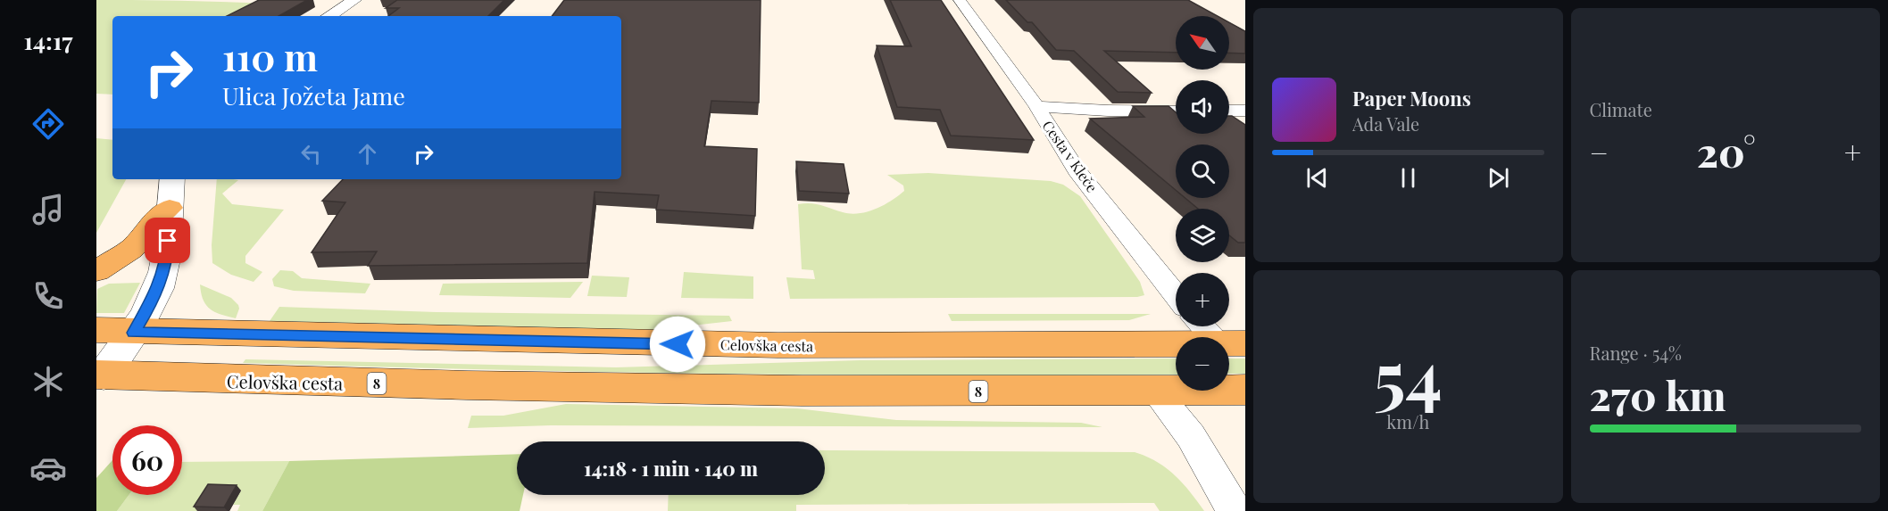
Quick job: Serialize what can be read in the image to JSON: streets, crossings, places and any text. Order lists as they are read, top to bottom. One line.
{"streets":{"main road":["Celovška cesta","8"],"street":["Cesta v Kleče"]},"north":"top left","page":{"tabs":"14:17","tile":["Climate",["54","km/h"],["Range · 54%","270 km"]],"map_buttons":["+","−"],"turn":["110 m","Ulica Jožeta Jame"],"song":["Paper Moons","Ada Vale"],"heat":["−","20°","+"],"limit":"60","trip":"14:18 · 1 min · 140 m"}}
